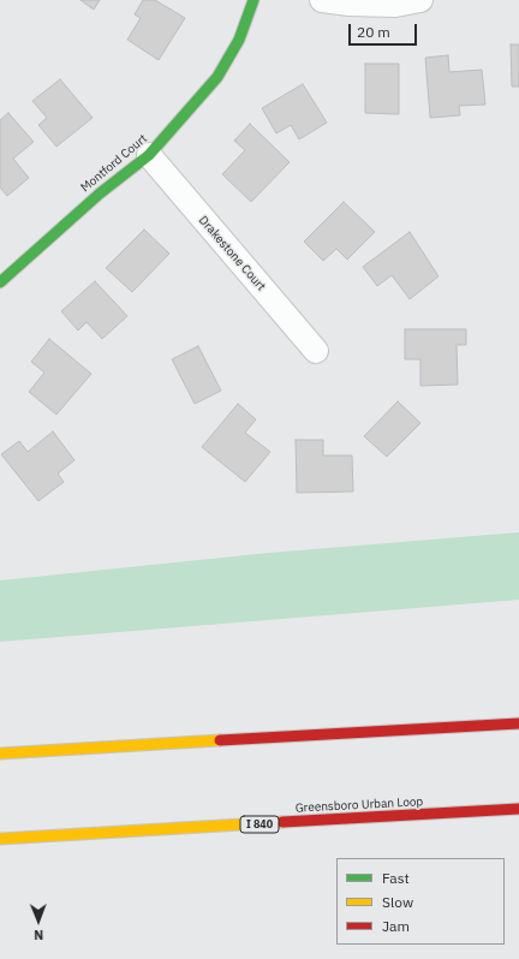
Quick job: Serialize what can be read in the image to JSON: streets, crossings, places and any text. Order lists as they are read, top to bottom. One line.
{"streets":{"main road":["Montford Court","Greensboro Urban Loop","I 840"],"street":["Drakestone Court"]},"crossings":[["Montford Court","Drakestone Court"]],"legend":["Fast","Slow","Jam"],"scale_bar":"20 m","north":"bottom"}
